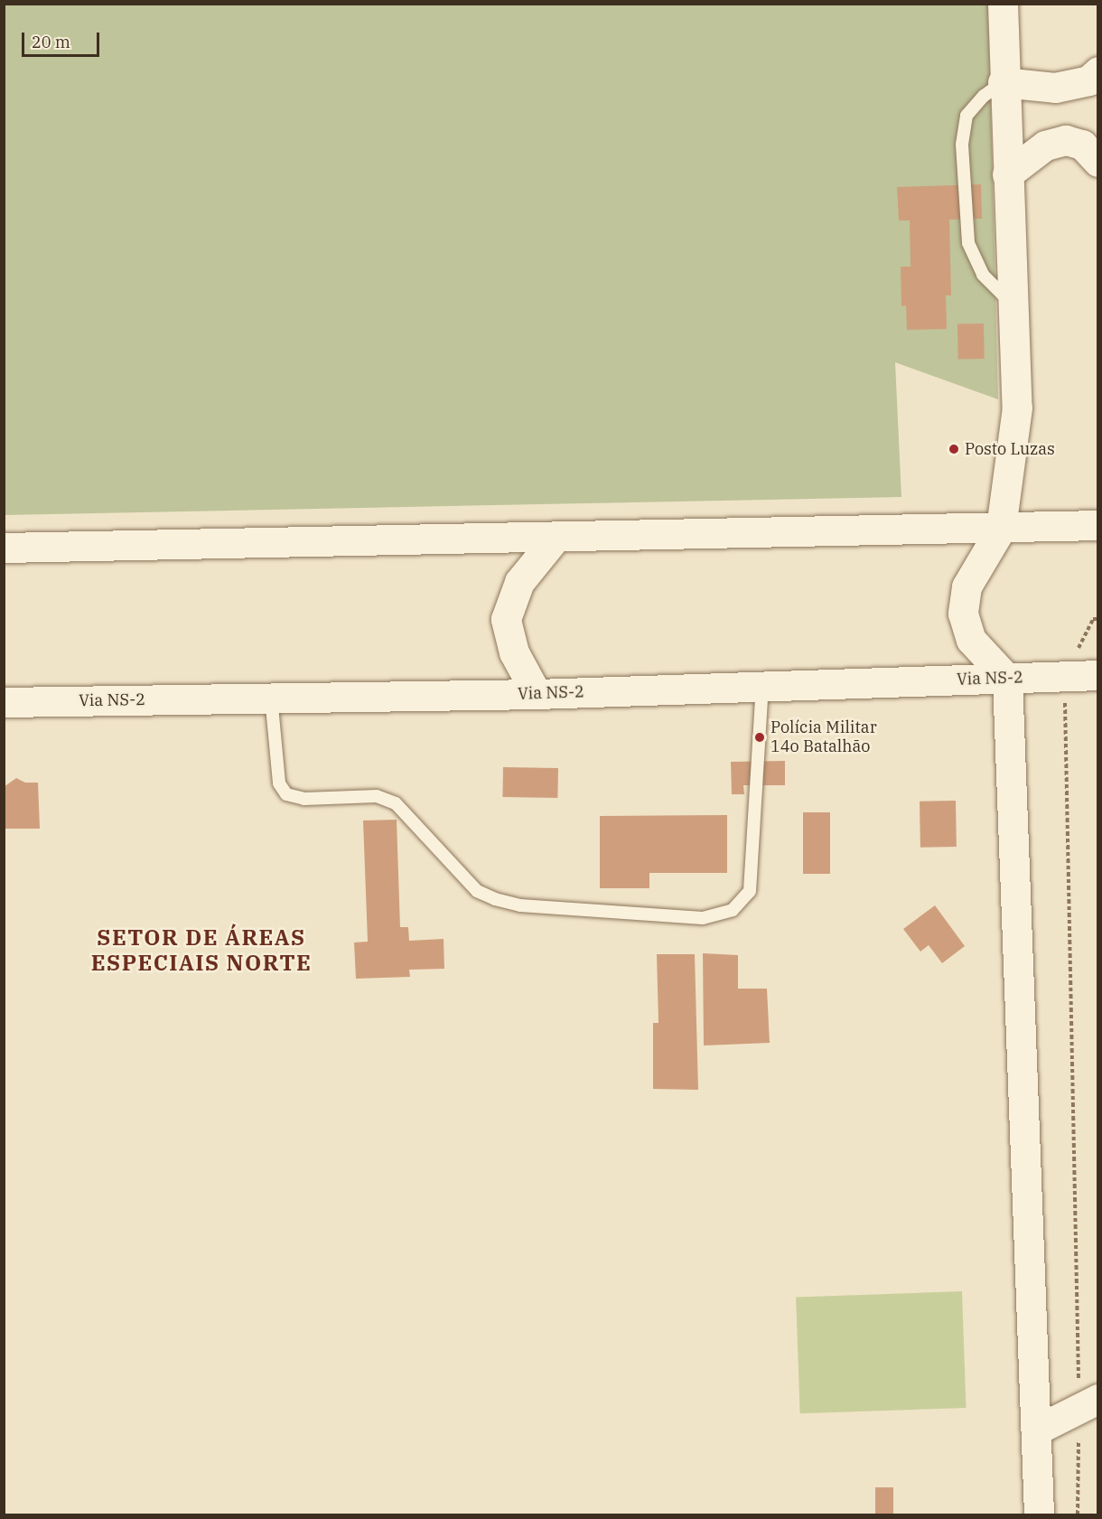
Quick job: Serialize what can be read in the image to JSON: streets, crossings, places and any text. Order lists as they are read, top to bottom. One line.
{"streets":{"street":["Via NS-2"]},"districts":["SETOR DE ÁREAS ESPECIAIS NORTE"],"places":["Posto Luzas","Polícia Militar 14o Batalhão"],"scale_bar":"20 m"}
